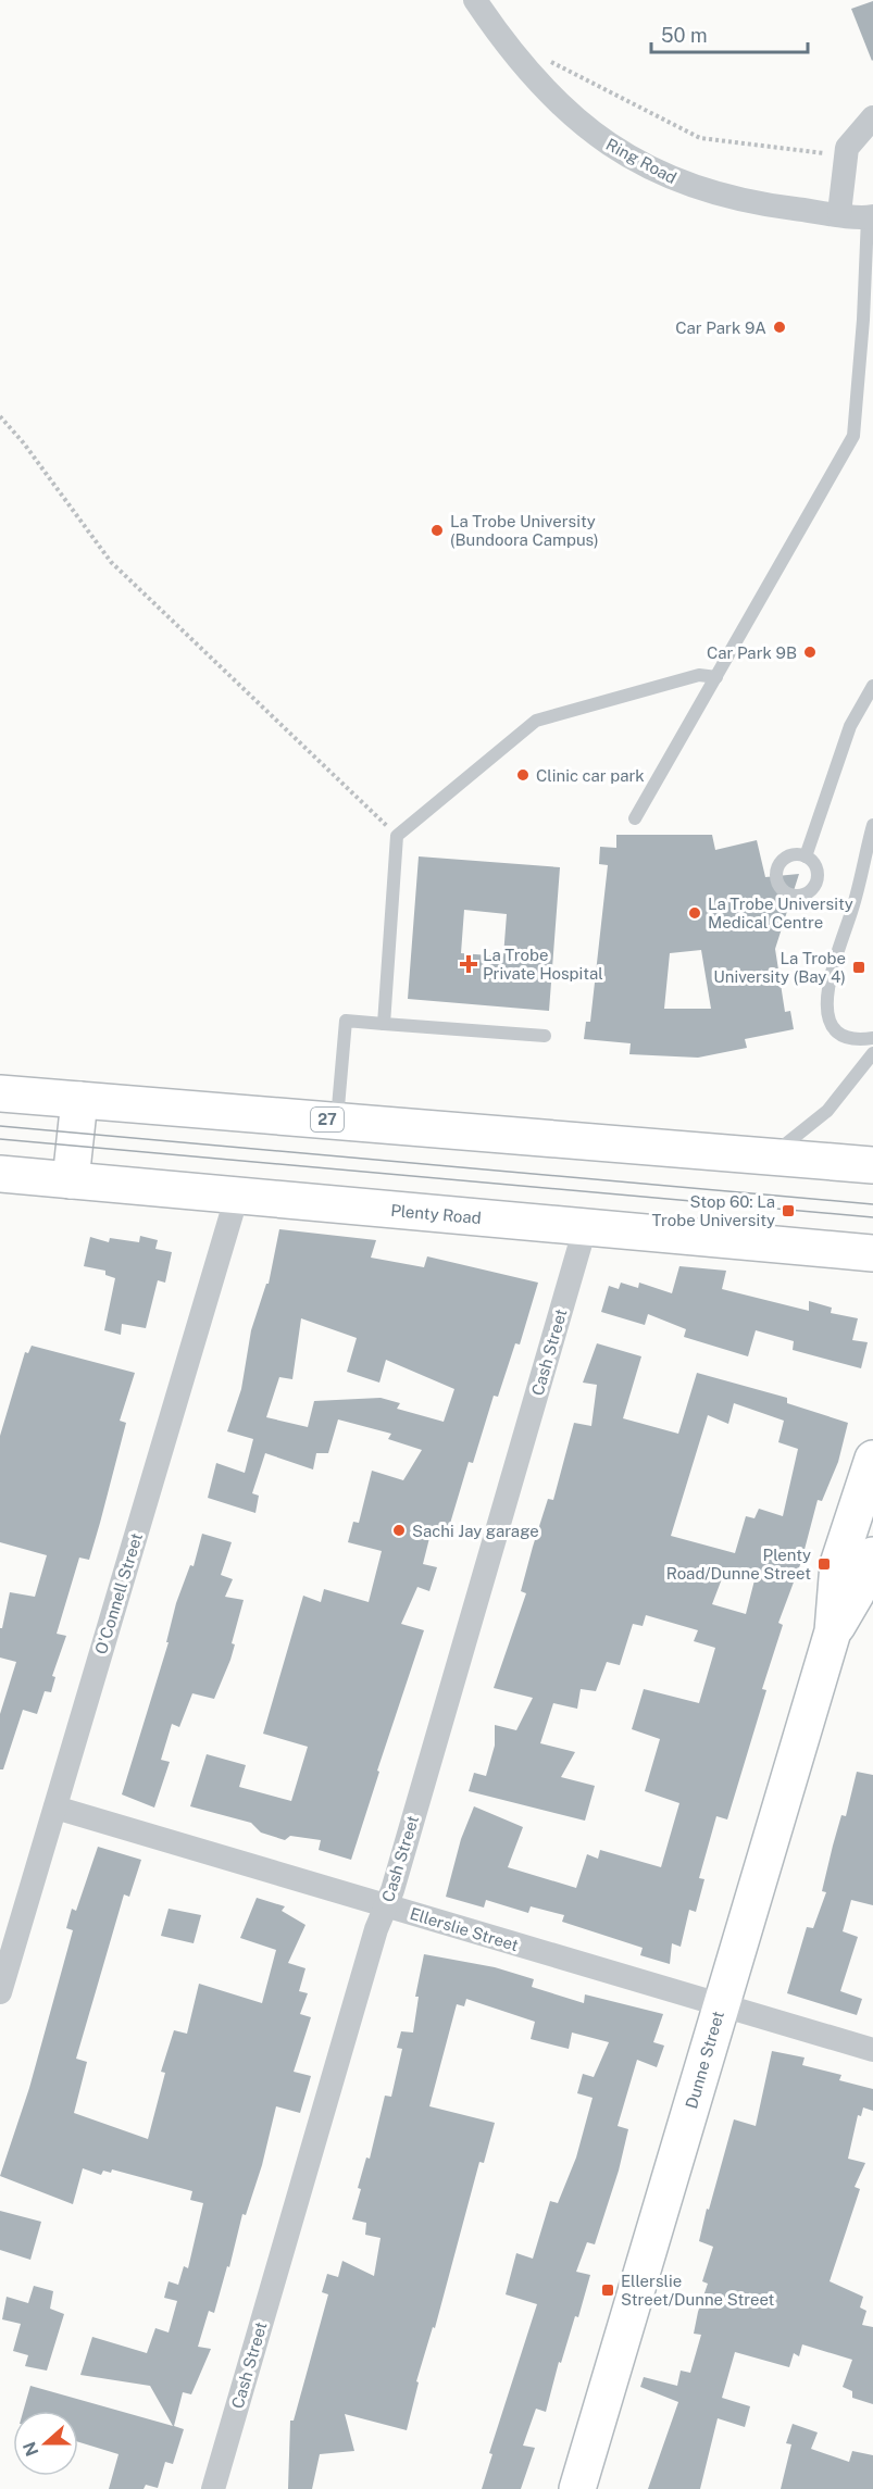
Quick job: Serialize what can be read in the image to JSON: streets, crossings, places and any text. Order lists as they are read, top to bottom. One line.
{"streets":{"main road":["27","Plenty Road","Dunne Street"],"street":["Ring Road","Cash Street","O'Connell Street","Ellerslie Street"]},"crossings":[["Plenty Road","Cash Street"],["Plenty Road","O'Connell Street"],["Cash Street","Ellerslie Street"],["O'Connell Street","Ellerslie Street"],["Ellerslie Street","Dunne Street"]],"places":{"other":["Car Park 9A","La Trobe University (Bundoora Campus)","Car Park 9B","Clinic car park","La Trobe University Medical Centre","Sachi Jay garage"],"health":["La Trobe Private Hospital"],"transit":["La Trobe University (Bay 4)","Stop 60: La Trobe University","Plenty Road/Dunne Street","Ellerslie Street/Dunne Street"]},"scale_bar":"50 m","north":"left"}
